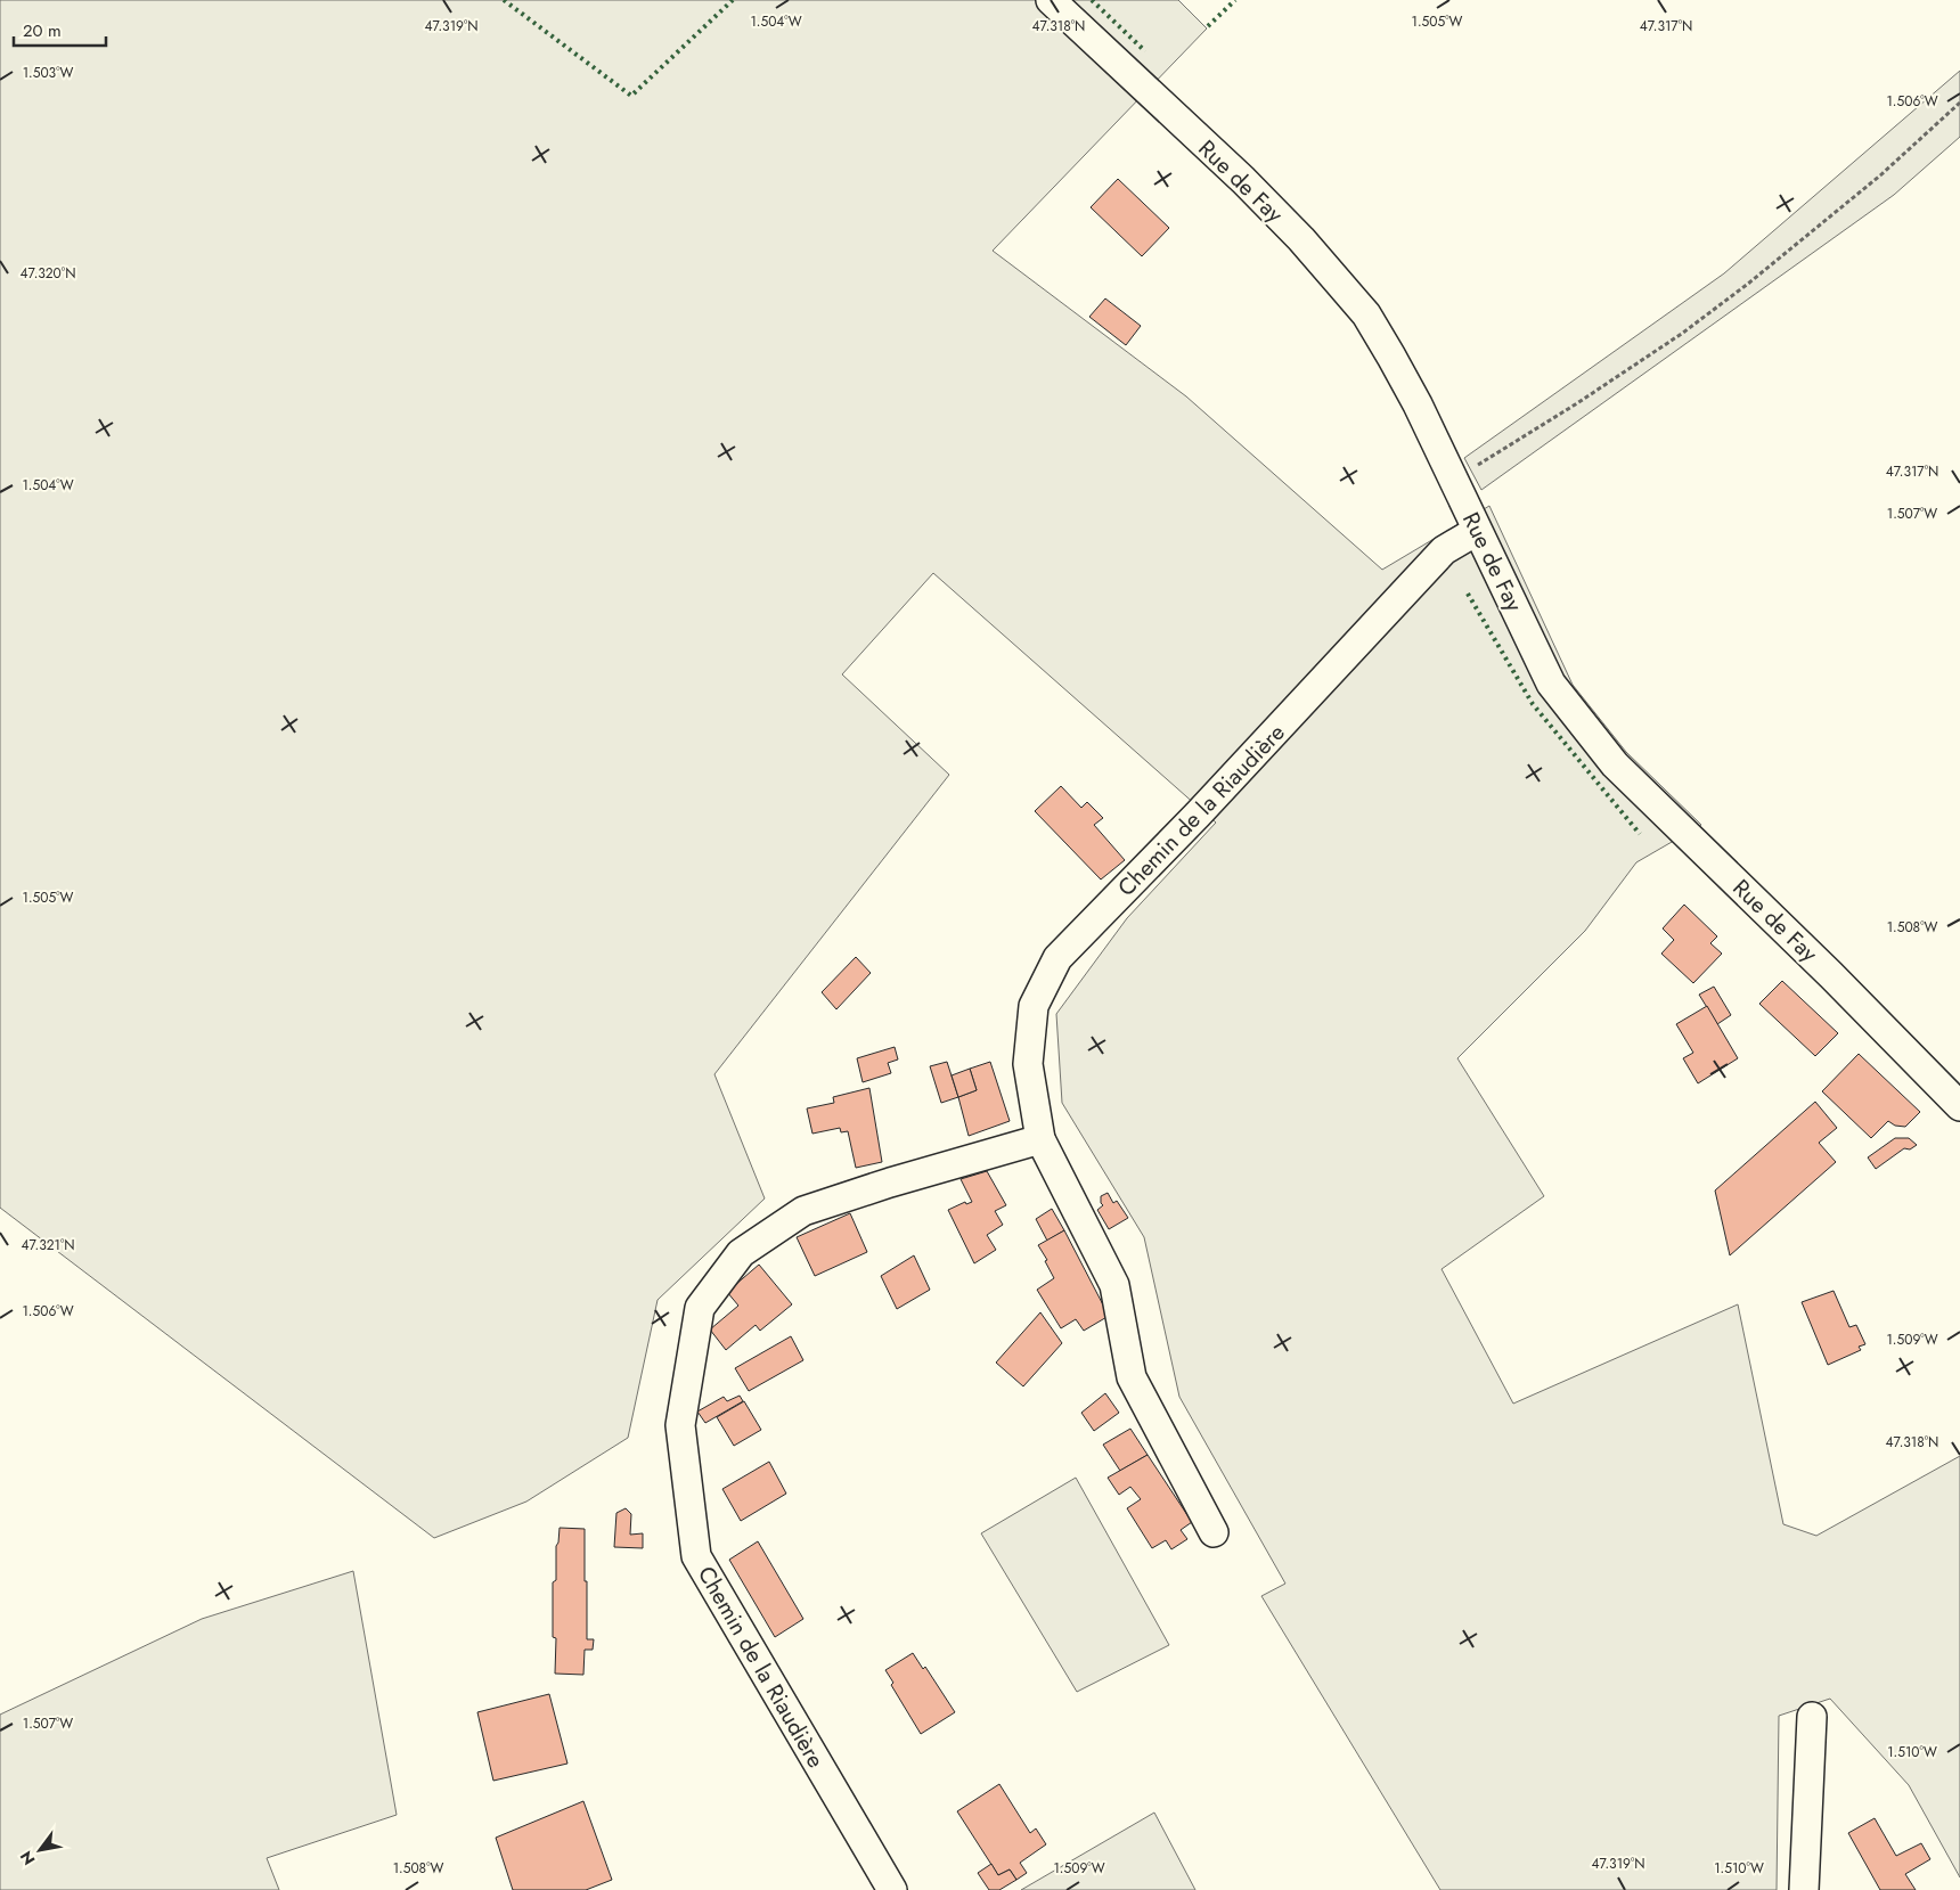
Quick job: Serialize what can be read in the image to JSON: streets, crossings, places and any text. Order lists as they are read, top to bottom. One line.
{"streets":{"street":["Rue de Fay","Chemin de la Riaudière"]},"crossings":[["Rue de Fay","Chemin de la Riaudière"]],"scale_bar":"20 m","north":"bottom left","coordinates":["1.505°W","1.504°W","47.318°N","47.319°N","47.317°N","1.503°W","1.506°W","47.320°N","1.507°W","1.508°W","47.321°N","1.509°W","1.510°W"]}
